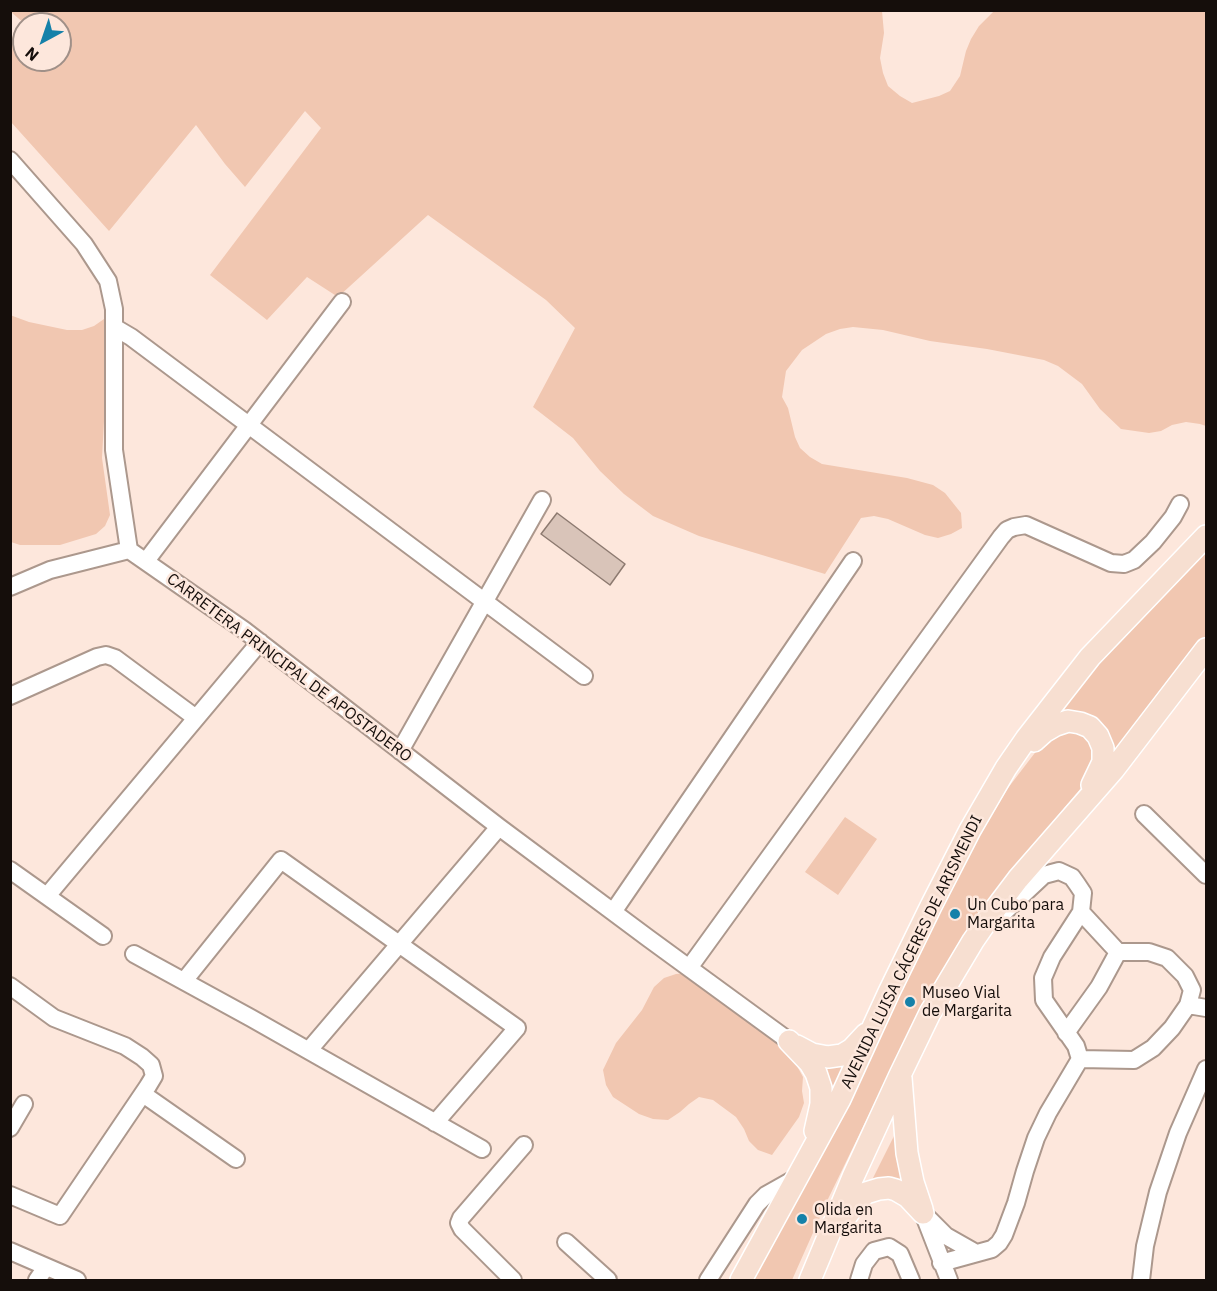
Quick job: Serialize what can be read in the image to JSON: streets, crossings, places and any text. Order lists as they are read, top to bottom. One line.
{"streets":{"main road":["AVENIDA LUISA CÁCERES DE ARISMENDI"],"street":["CARRETERA PRINCIPAL DE APOSTADERO"]},"places":["Un Cubo para Margarita","Museo Vial de Margarita","Olida en Margarita"],"north":"bottom left"}
